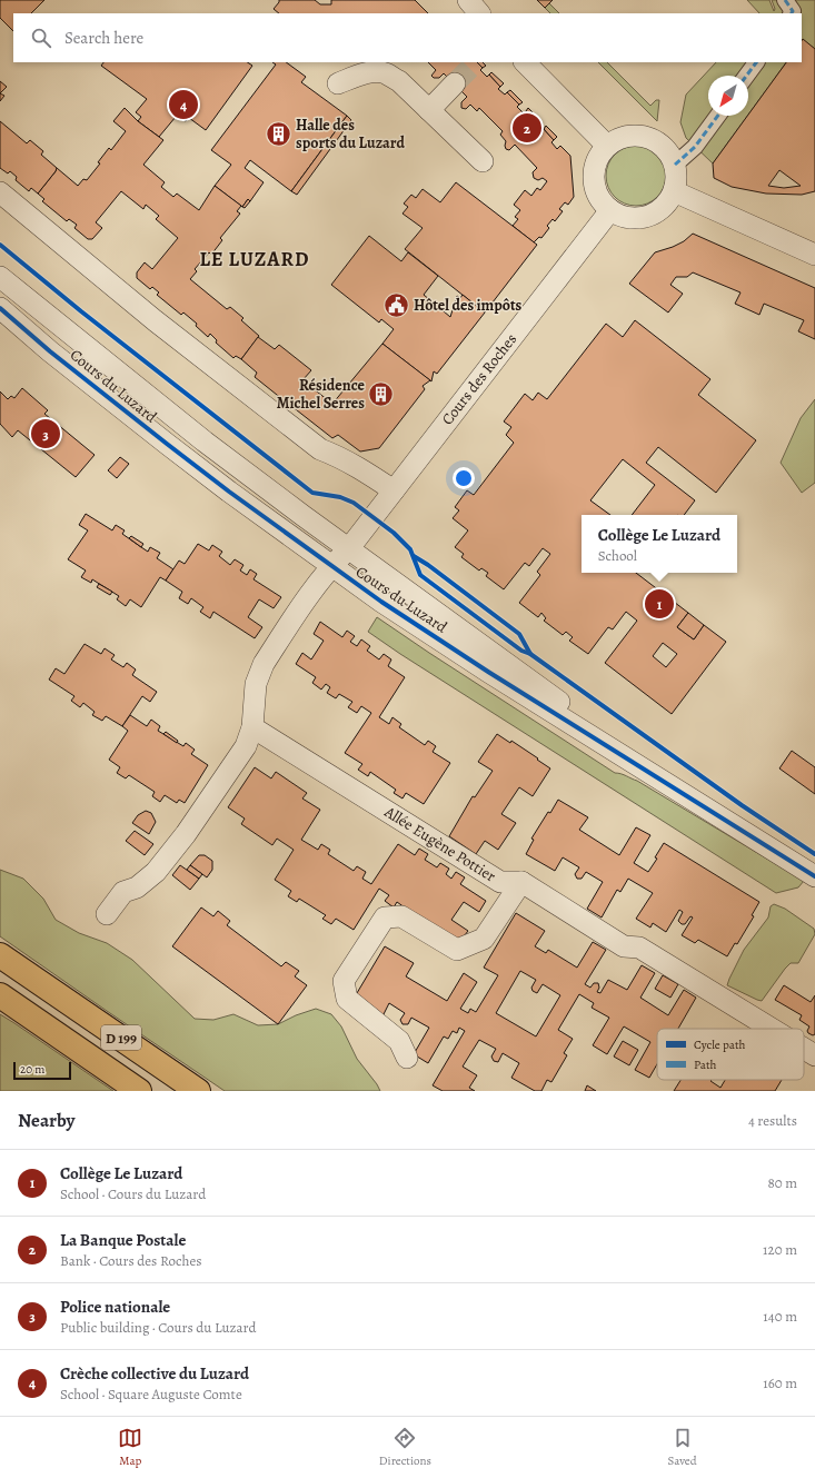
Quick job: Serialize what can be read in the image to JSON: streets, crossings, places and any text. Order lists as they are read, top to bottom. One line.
{"streets":{"highway":["D 199"],"street":["Cours des Roches","Cours du Luzard","Allée Eugène Pottier"]},"crossings":[["Cours des Roches","Cours du Luzard"]],"districts":["LE LUZARD"],"places":{"building":["Halle des sports du Luzard","Résidence Michel Serres"],"public building":["Hôtel des impôts"]},"legend":["Cycle path","Path"],"scale_bar":"20 m","north":"bottom left","page":{"search":"Search here","pins":["4","2","3","1"],"popup":["Collège Le Luzard","School"],"scale":"20 m","heading":["Nearby","4 results"],"list":[{"mark":"1","name":"Collège Le Luzard","note":"School · Cours du Luzard","value":"80 m"},{"mark":"2","name":"La Banque Postale","note":"Bank · Cours des Roches","value":"120 m"},{"mark":"3","name":"Police nationale","note":"Public building · Cours du Luzard","value":"140 m"},{"mark":"4","name":"Crèche collective du Luzard","note":"School · Square Auguste Comte","value":"160 m"}],"nav":["Map","Directions","Saved"]}}
